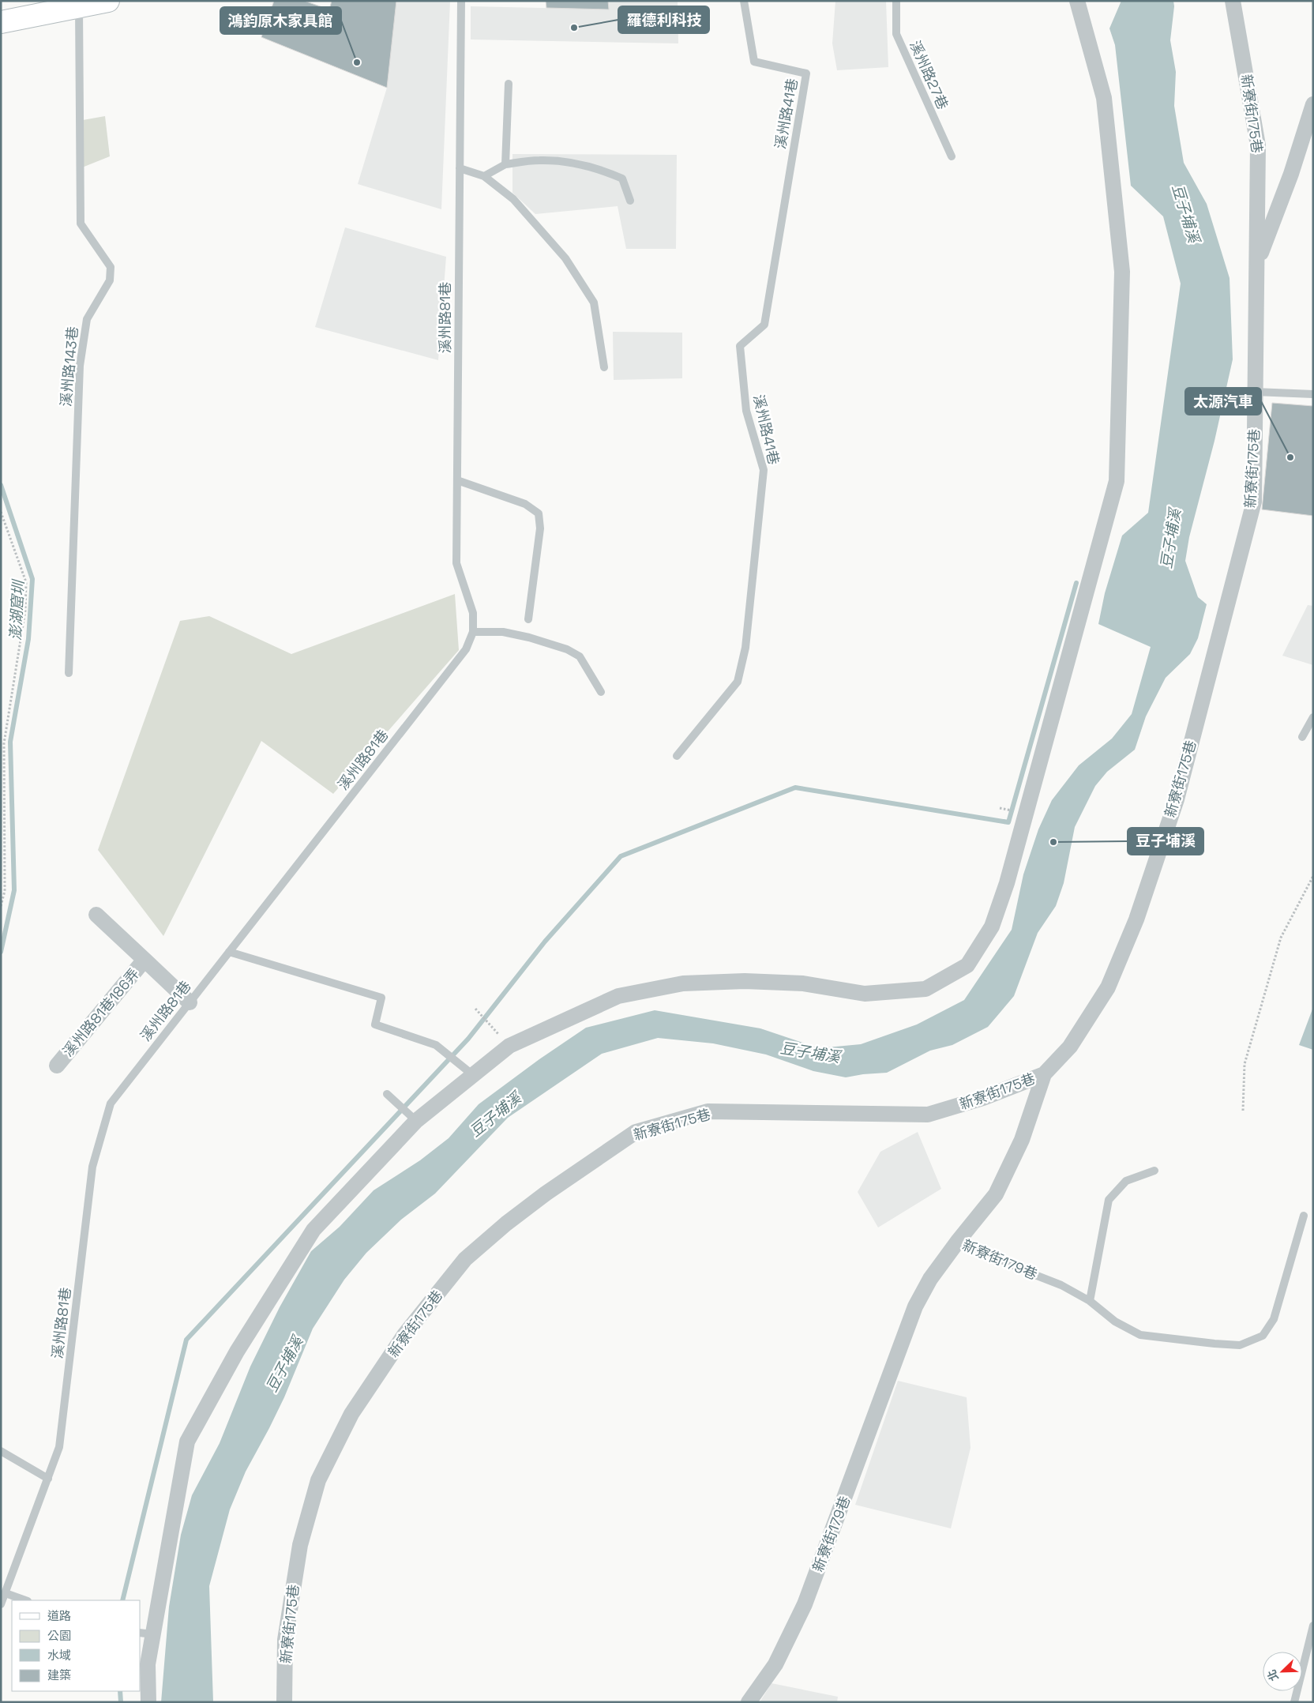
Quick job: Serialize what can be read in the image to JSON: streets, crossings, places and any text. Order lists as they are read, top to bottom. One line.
{"streets":{"street":["新寮街175巷","溪州路81巷186弄","新寮街179巷"],"lane":["溪州路27巷","溪州路41巷","溪州路81巷","溪州路143巷"]},"crossings":[["溪州路81巷","溪州路81巷186弄"]],"water":["豆子埔溪","澎湖窟圳"],"places":["羅德利科技","鴻鈞原木家具館","太源汽車","豆子埔溪"],"legend":["道路","公園","水域","建築"],"north":"bottom left"}
